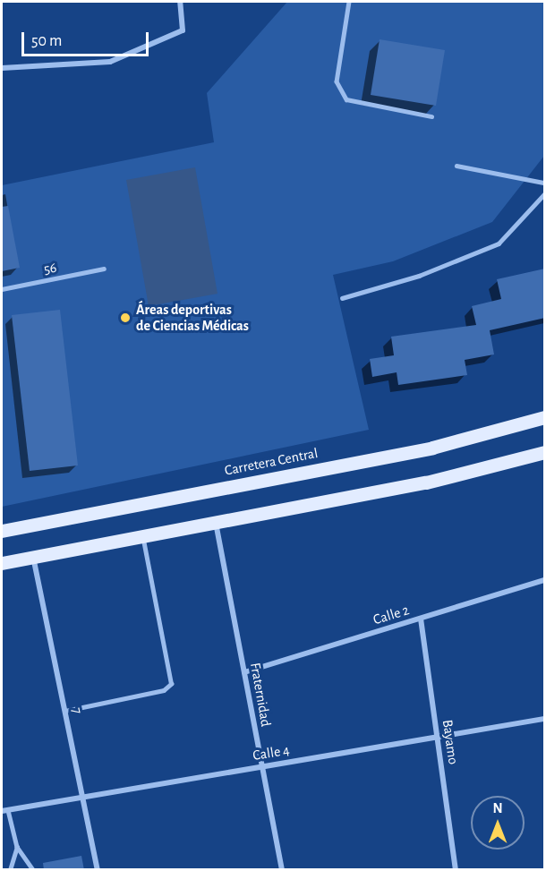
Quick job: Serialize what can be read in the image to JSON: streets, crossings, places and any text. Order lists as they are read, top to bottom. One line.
{"streets":{"main road":["Carretera Central"],"street":["Calle 2","Fraternidad","7","Bayamo","Calle 4"],"lane":["56"]},"crossings":[["Calle 2","Fraternidad"],["Calle 2","Bayamo"],["Fraternidad","Calle 4"],["7","Calle 4"],["Bayamo","Calle 4"]],"places":["Áreas deportivas de Ciencias Médicas"],"scale_bar":"50 m","north":"top"}
